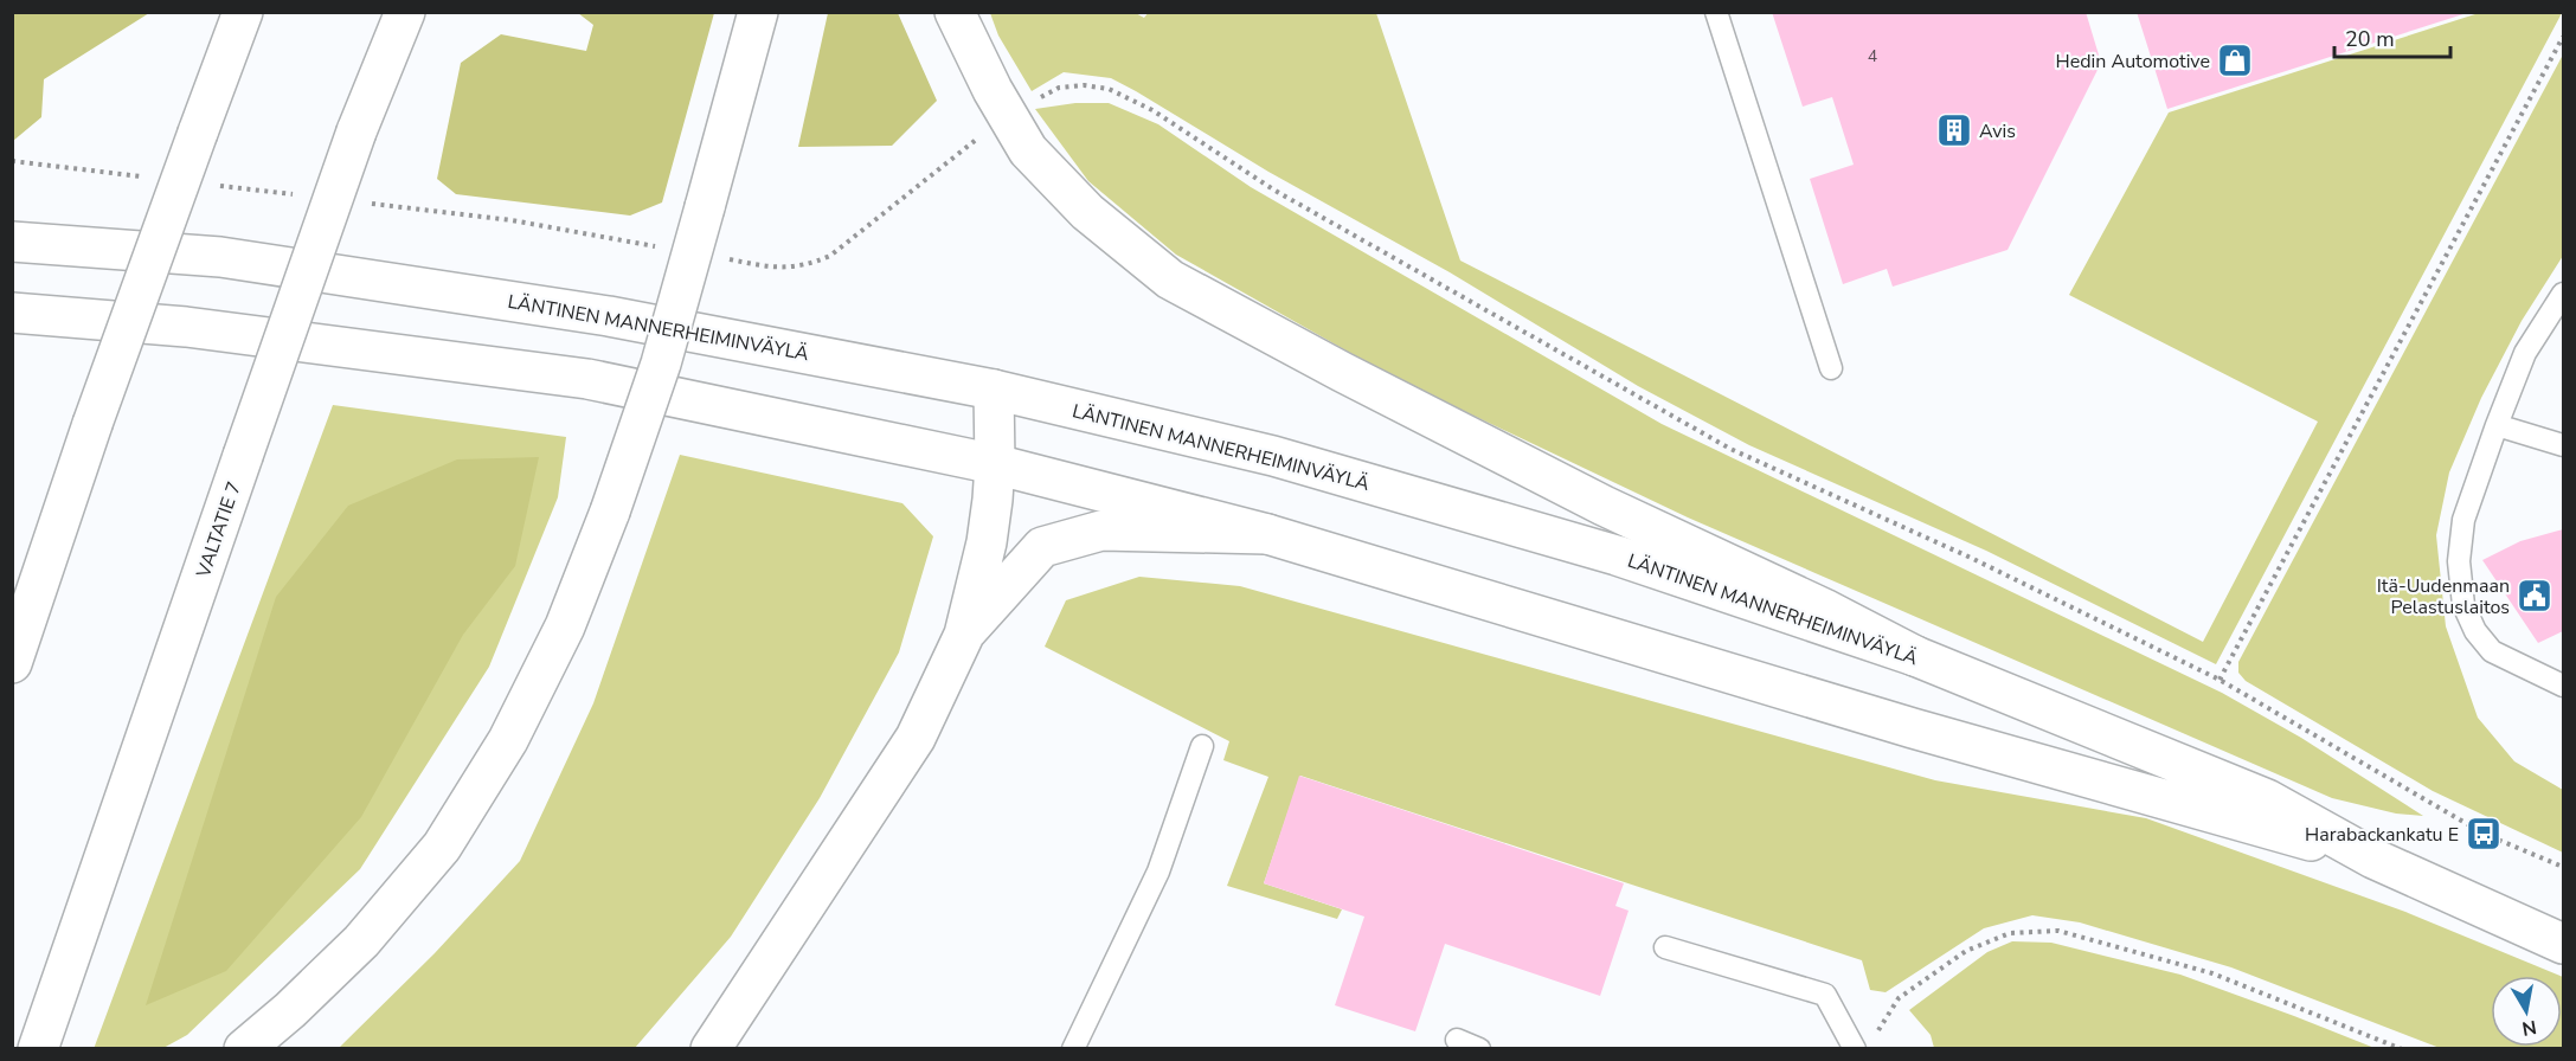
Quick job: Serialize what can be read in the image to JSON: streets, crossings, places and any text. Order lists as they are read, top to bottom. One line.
{"streets":{"main road":["LÄNTINEN MANNERHEIMINVÄYLÄ","VALTATIE 7"]},"places":{"shop":["Hedin Automotive"],"building":["Avis"],"public building":["Itä-Uudenmaan Pelastuslaitos"],"bus stop":["Harabackankatu E"]},"house_numbers":["4"],"scale_bar":"20 m","north":"bottom"}
